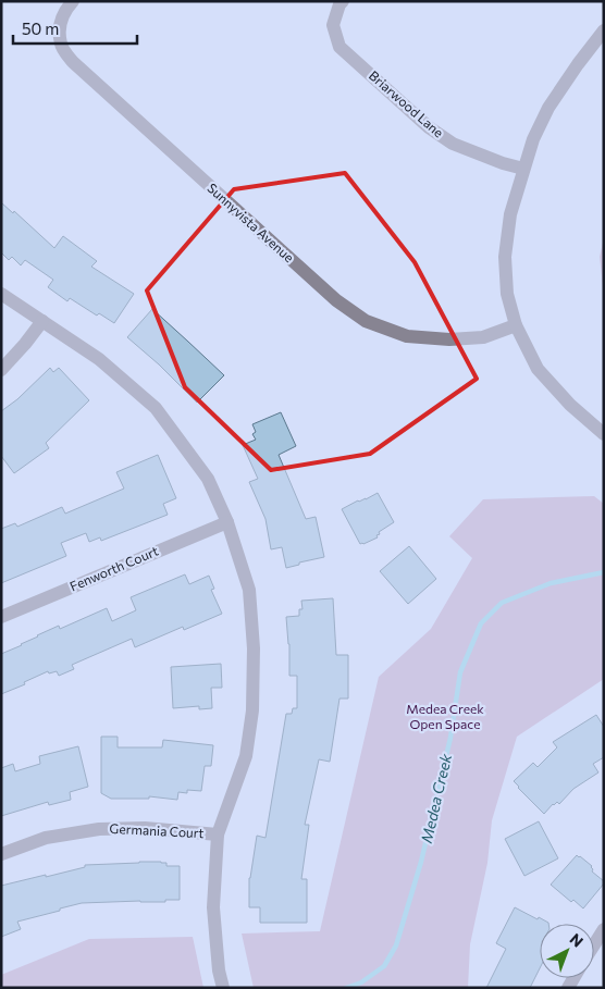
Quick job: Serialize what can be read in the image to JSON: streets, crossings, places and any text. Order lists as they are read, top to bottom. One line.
{"streets":{"street":["Briarwood Lane","Sunnyvista Avenue","Fenworth Court","Germania Court"]},"water":["Medea Creek"],"parks":["Medea Creek Open Space"],"scale_bar":"50 m","north":"top right"}
